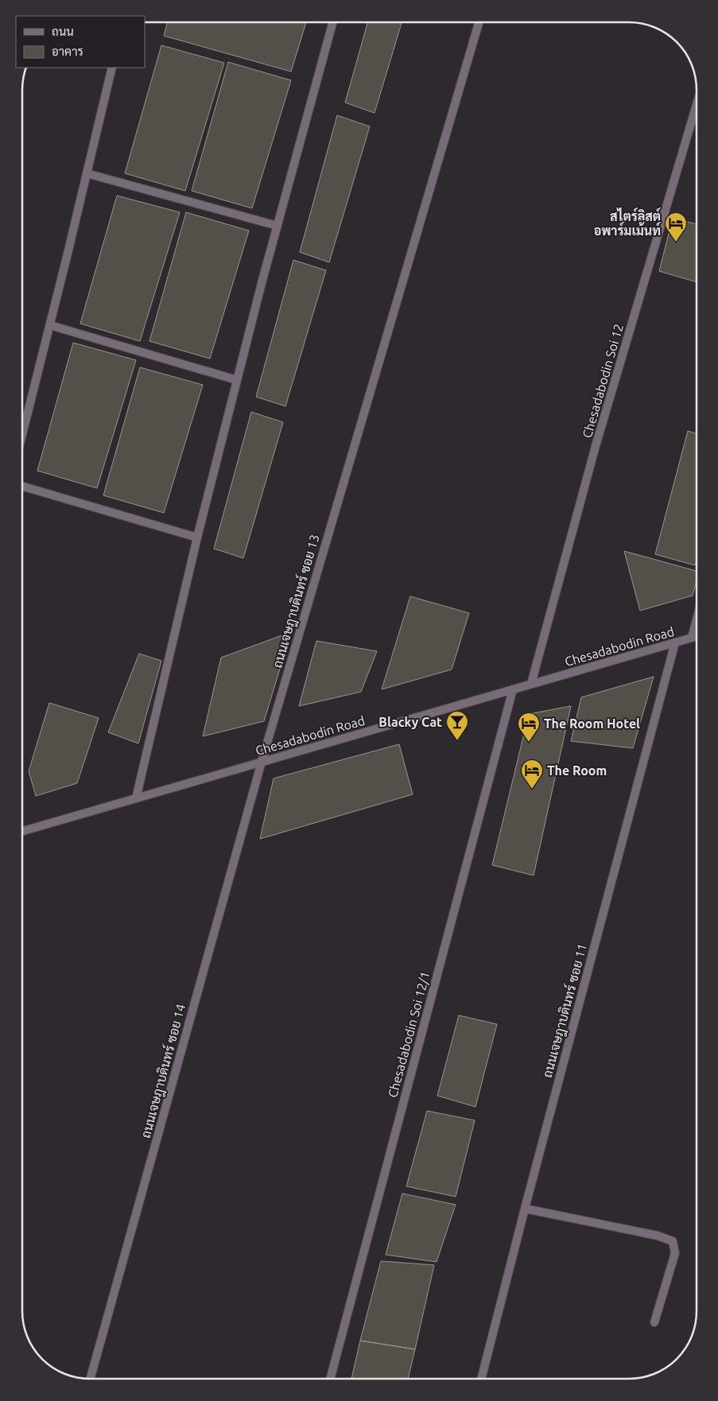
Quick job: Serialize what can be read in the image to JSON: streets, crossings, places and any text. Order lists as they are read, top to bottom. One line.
{"streets":{"street":["Chesadabodin Soi 12","ถนนเจษฎาบดินทร์ ซอย 13","Chesadabodin Road","ถนนเจษฎาบดินทร์ ซอย 11","Chesadabodin Soi 12/1","ถนนเจษฎาบดินทร์ ซอย 14"]},"crossings":[["Chesadabodin Soi 12","Chesadabodin Road"],["ถนนเจษฎาบดินทร์ ซอย 13","Chesadabodin Road"],["ถนนเจษฎาบดินทร์ ซอย 13","ถนนเจษฎาบดินทร์ ซอย 14"],["Chesadabodin Road","ถนนเจษฎาบดินทร์ ซอย 11"],["Chesadabodin Road","Chesadabodin Soi 12/1"],["Chesadabodin Road","ถนนเจษฎาบดินทร์ ซอย 14"]],"places":{"hotel":["สไตร์ลิสต์ อพาร์มเม้นท์","The Room Hotel","The Room"],"bar":["Blacky Cat"]},"legend":["ถนน","อาคาร"]}
